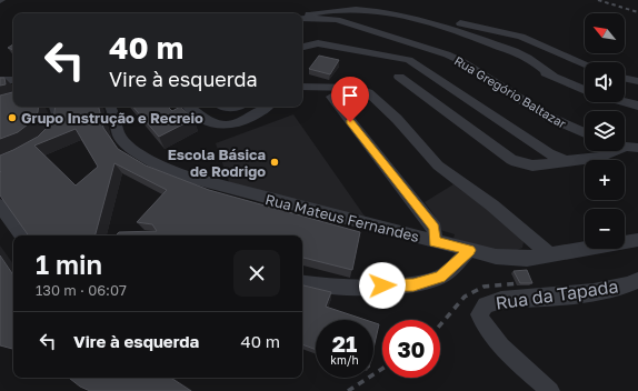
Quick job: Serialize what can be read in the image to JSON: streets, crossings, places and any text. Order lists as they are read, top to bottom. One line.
{"streets":{"street":["Rua Gregório Baltazar","Rua Mateus Fernandes","Rua da Tapada"]},"places":["Grupo Instrução e Recreio","Escola Básica de Rodrigo"],"north":"top left","page":{"map_buttons":["+","−"],"turn":["40 m","Vire à esquerda"],"heading":["1 min","130 m · 06:07"],"list":[{"name":"Vire à esquerda","value":"40 m"}],"speed":"21 km/h","limit":"30"}}
